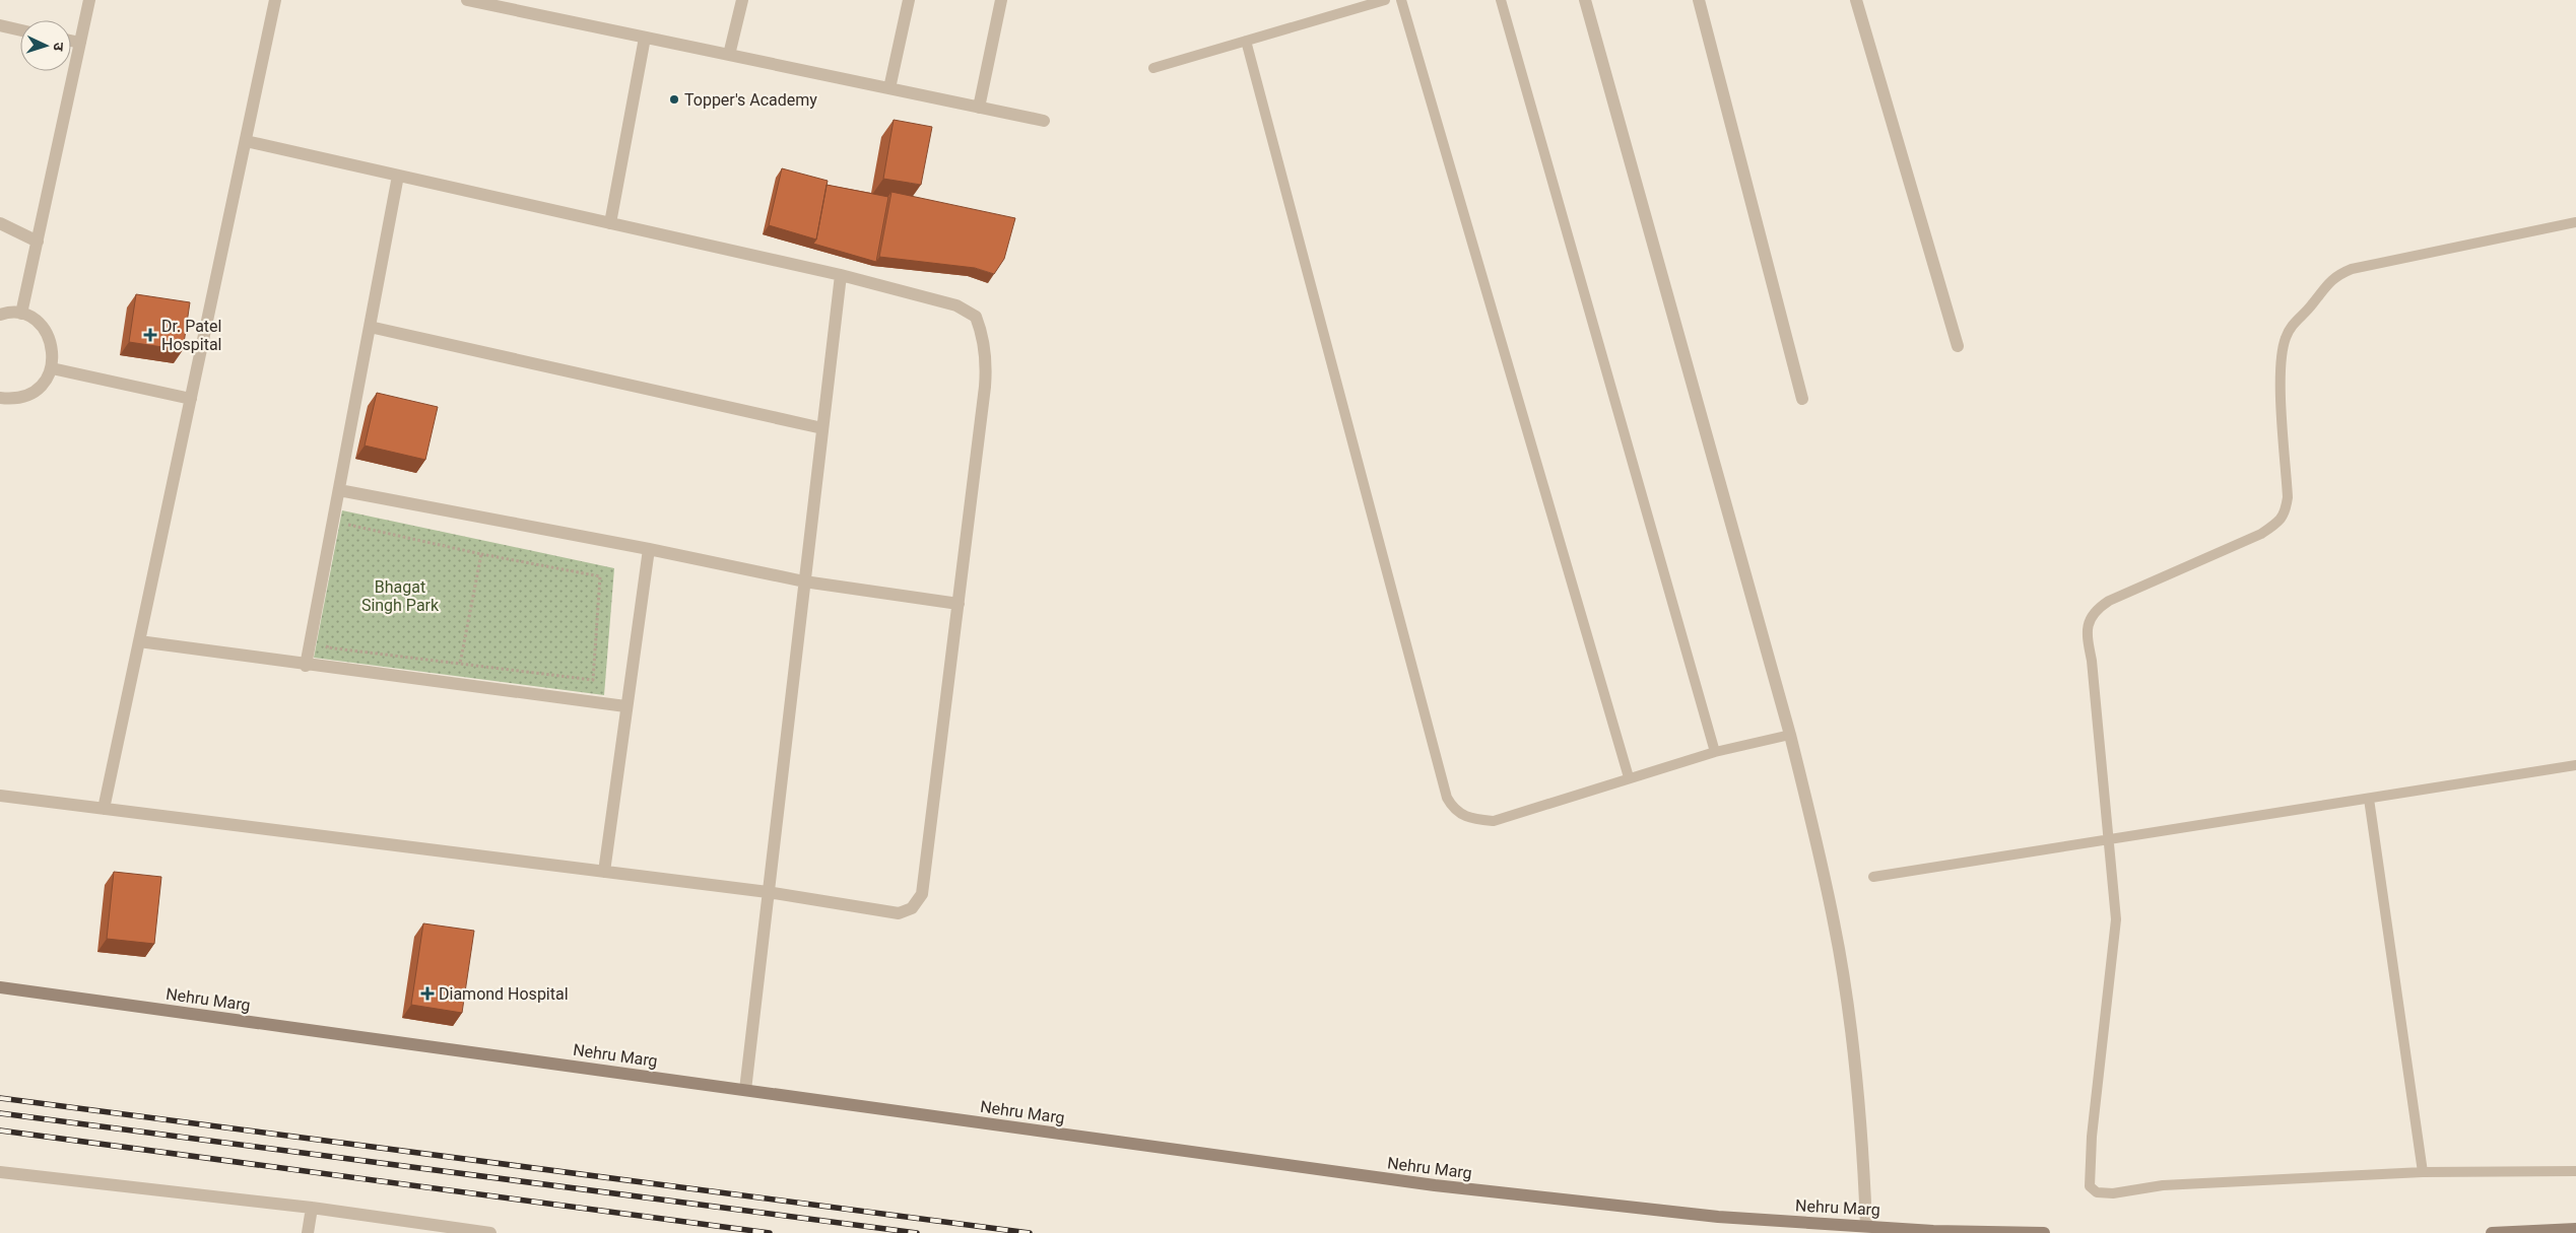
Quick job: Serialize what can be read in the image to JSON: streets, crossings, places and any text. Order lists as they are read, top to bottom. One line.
{"streets":{"street":["Nehru Marg"]},"parks":["Bhagat Singh Park"],"places":{"other":["Topper's Academy"],"health":["Dr. Patel Hospital","Diamond Hospital"]},"north":"right"}
